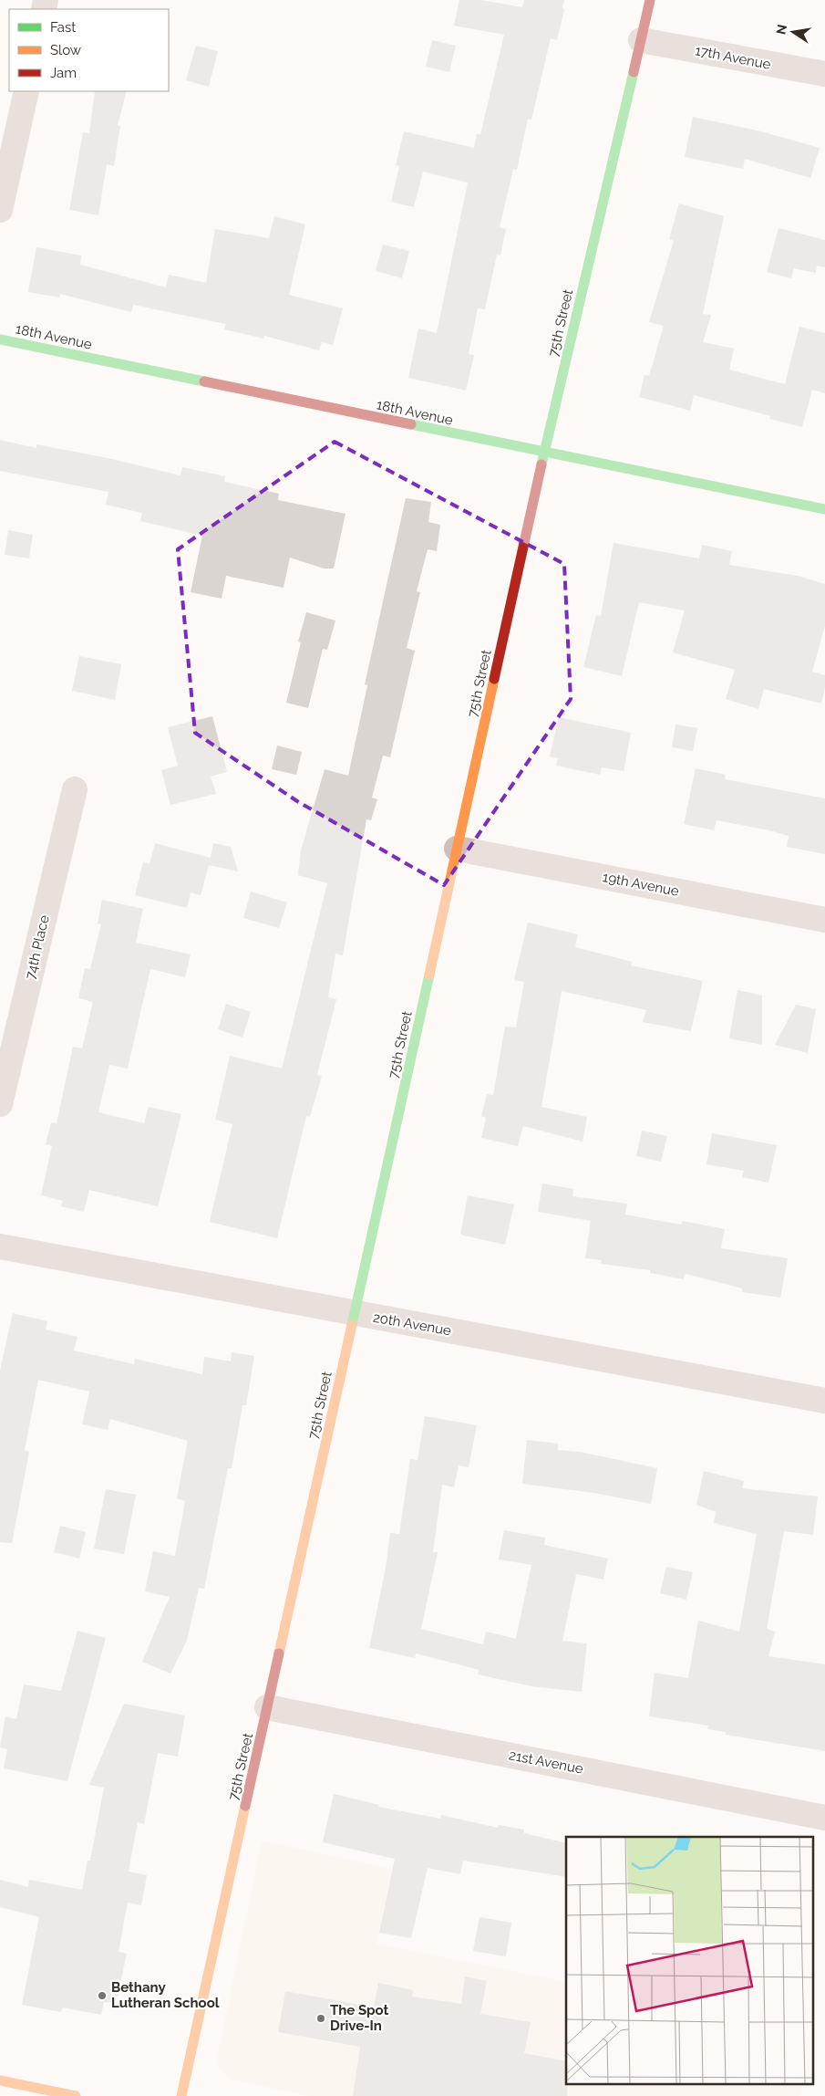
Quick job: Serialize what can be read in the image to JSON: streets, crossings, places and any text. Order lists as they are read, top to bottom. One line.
{"streets":{"street":["17th Avenue","75th Street","18th Avenue","19th Avenue","74th Place","20th Avenue","21st Avenue"]},"crossings":[["17th Avenue","75th Street"],["75th Street","18th Avenue"],["75th Street","19th Avenue"],["75th Street","20th Avenue"],["75th Street","21st Avenue"]],"places":["Bethany Lutheran School","The Spot Drive-In"],"legend":["Fast","Slow","Jam"],"north":"left"}
